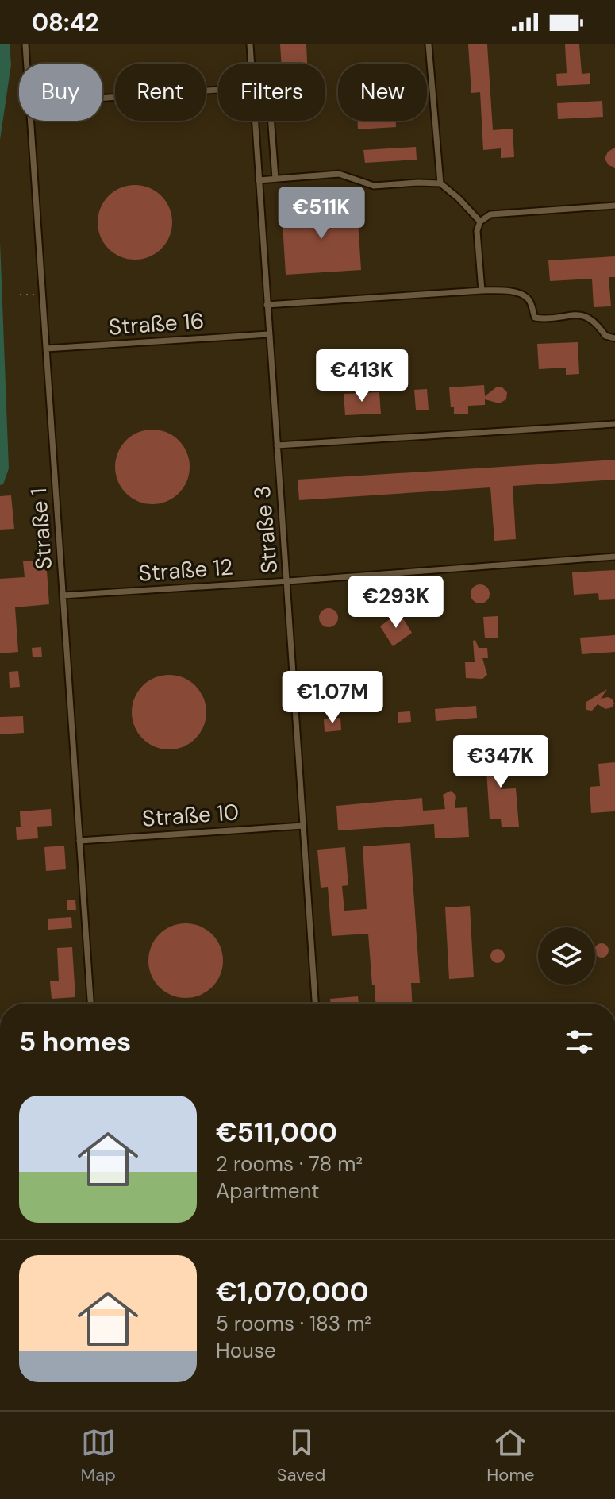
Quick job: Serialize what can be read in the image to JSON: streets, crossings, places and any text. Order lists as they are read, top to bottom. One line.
{"streets":{"lane":["Straße 16","Straße 1","Straße 3","Straße 12","Straße 10"]},"crossings":[["Straße 16","Straße 1"],["Straße 16","Straße 3"],["Straße 1","Straße 12"],["Straße 1","Straße 10"],["Straße 3","Straße 12"],["Straße 3","Straße 10"]],"page":{"status":"08:42","chip":["Buy","Rent","Filters","New"],"price":["€511K","€413K","€293K","€1.07M","€347K"],"heading":"5 homes","list":[{"name":"€511,000","note":"2 rooms · 78 m² · Apartment"},{"name":"€1,070,000","note":"5 rooms · 183 m² · House"}],"tabs":["Map","Saved","Home"]}}
